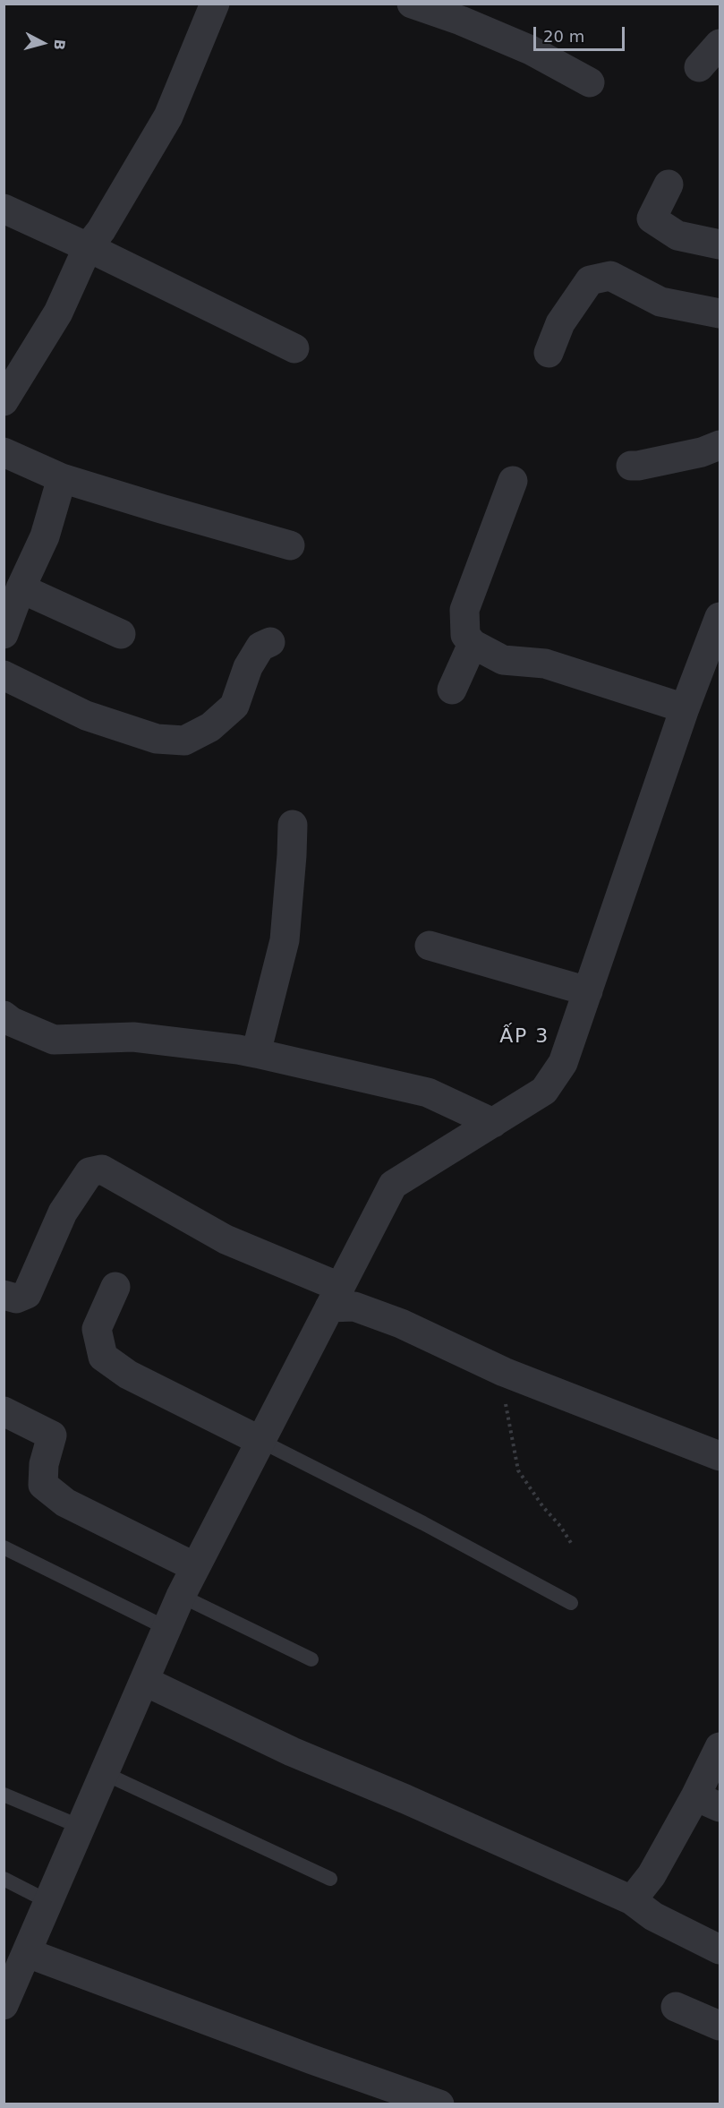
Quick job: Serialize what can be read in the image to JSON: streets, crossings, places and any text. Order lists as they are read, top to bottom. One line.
{"districts":["ẤP 3"],"scale_bar":"20 m","north":"right"}
